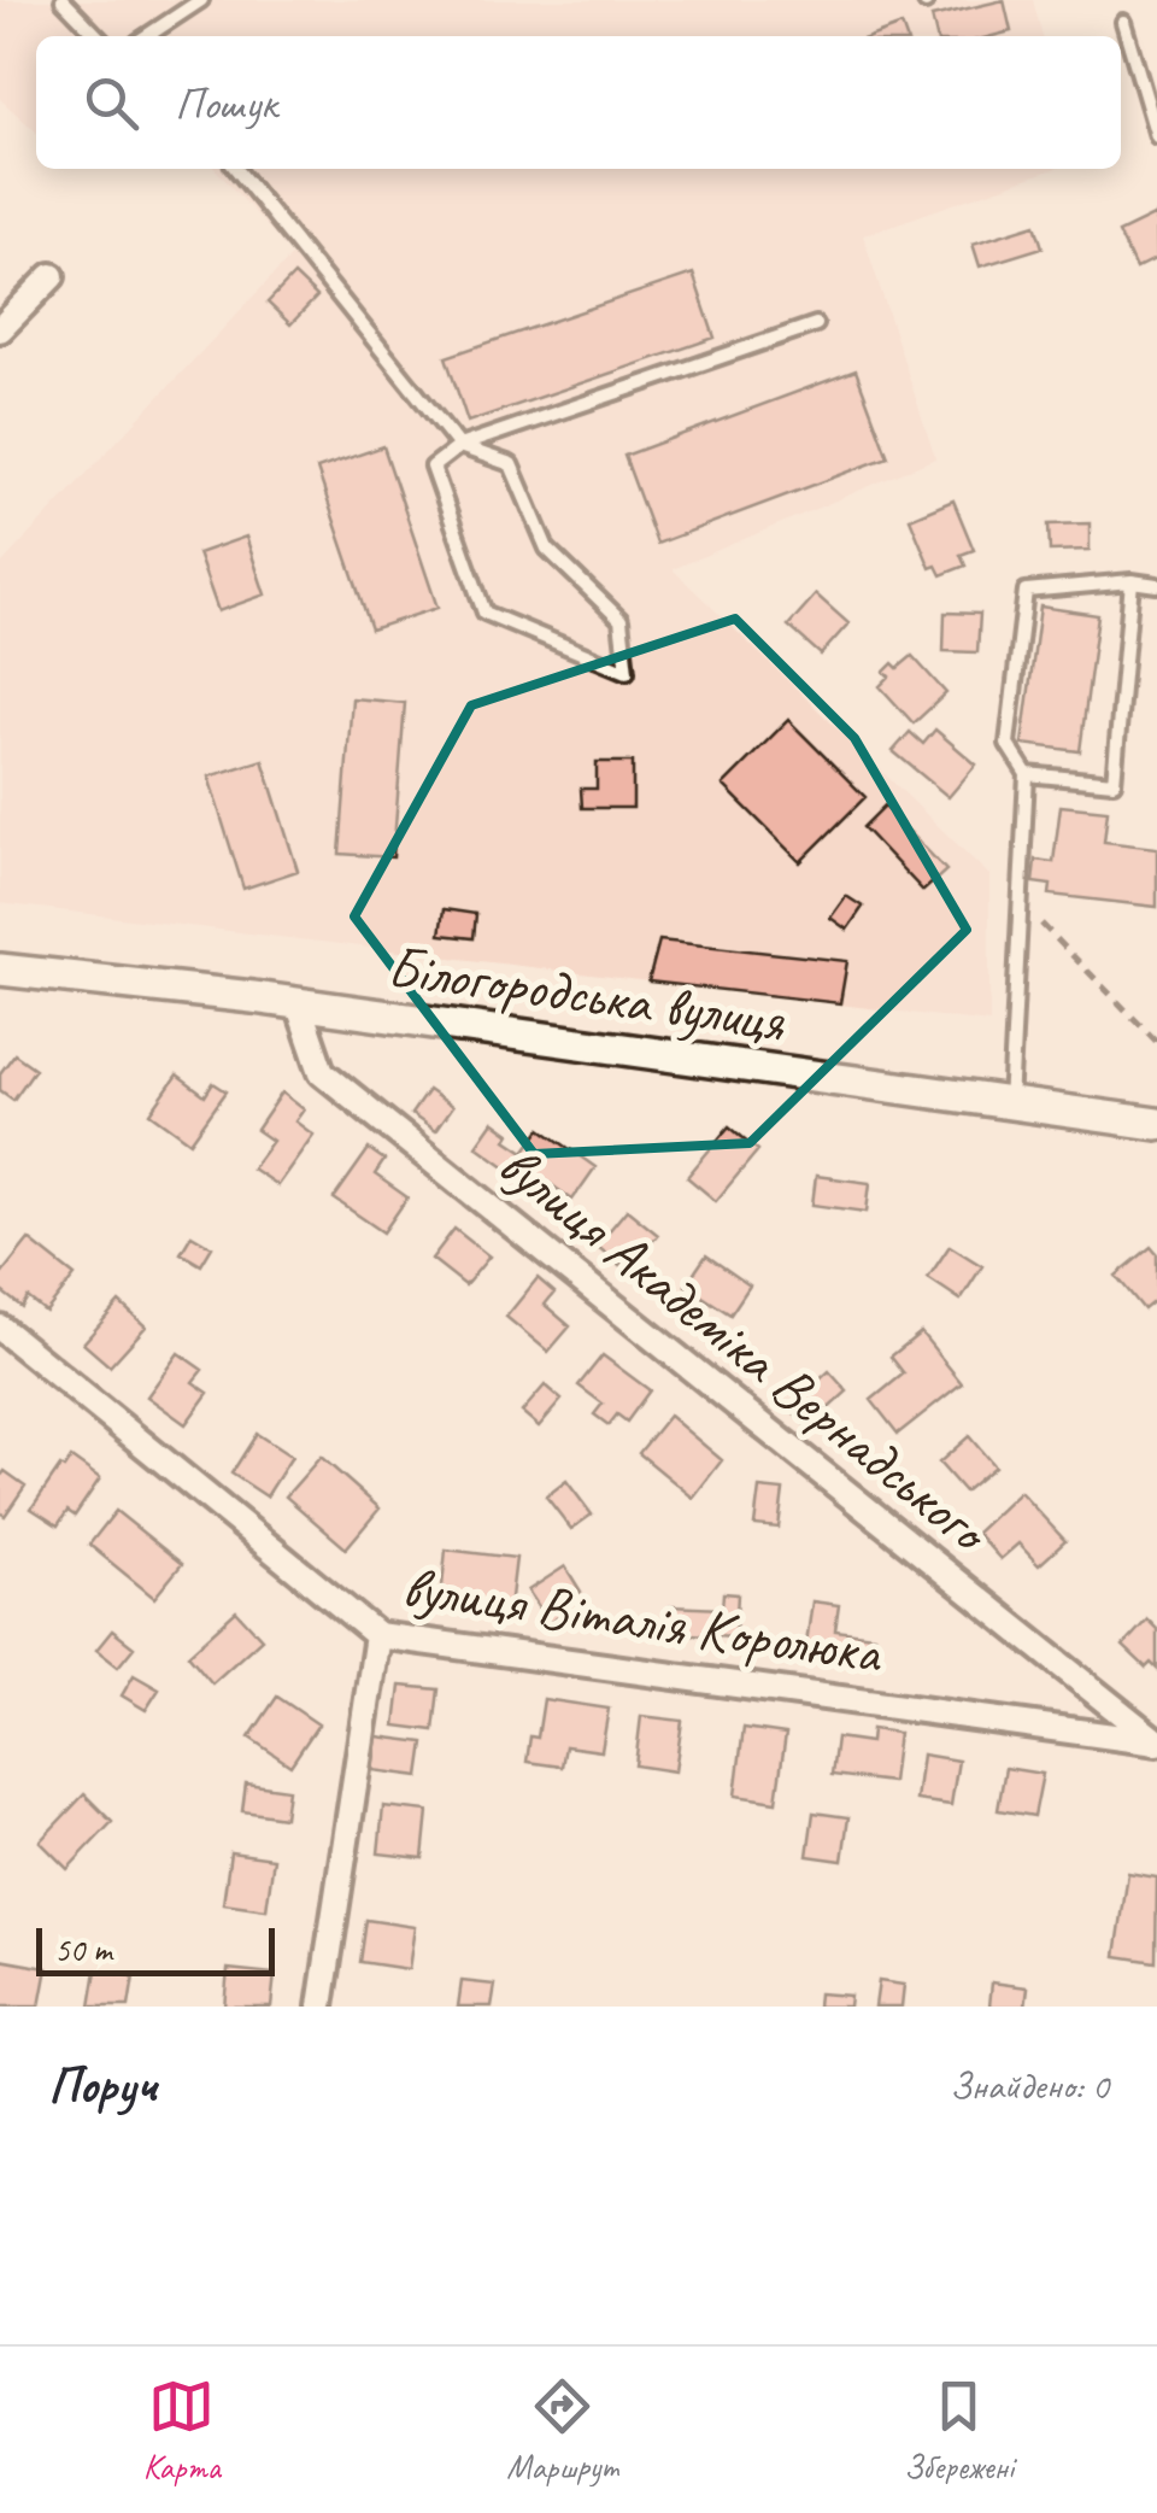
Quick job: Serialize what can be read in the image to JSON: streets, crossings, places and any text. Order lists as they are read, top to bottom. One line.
{"streets":{"street":["Білогородська вулиця","вулиця Академіка Вернадського","вулиця Віталія Королюка"]},"crossings":[["Білогородська вулиця","вулиця Академіка Вернадського"],["вулиця Академіка Вернадського","вулиця Віталія Королюка"]],"scale_bar":"50 m","page":{"search":"Пошук","scale":"50 m","heading":["Поруч","Знайдено: 0"],"nav":["Карта","Маршрут","Збережені"]}}
